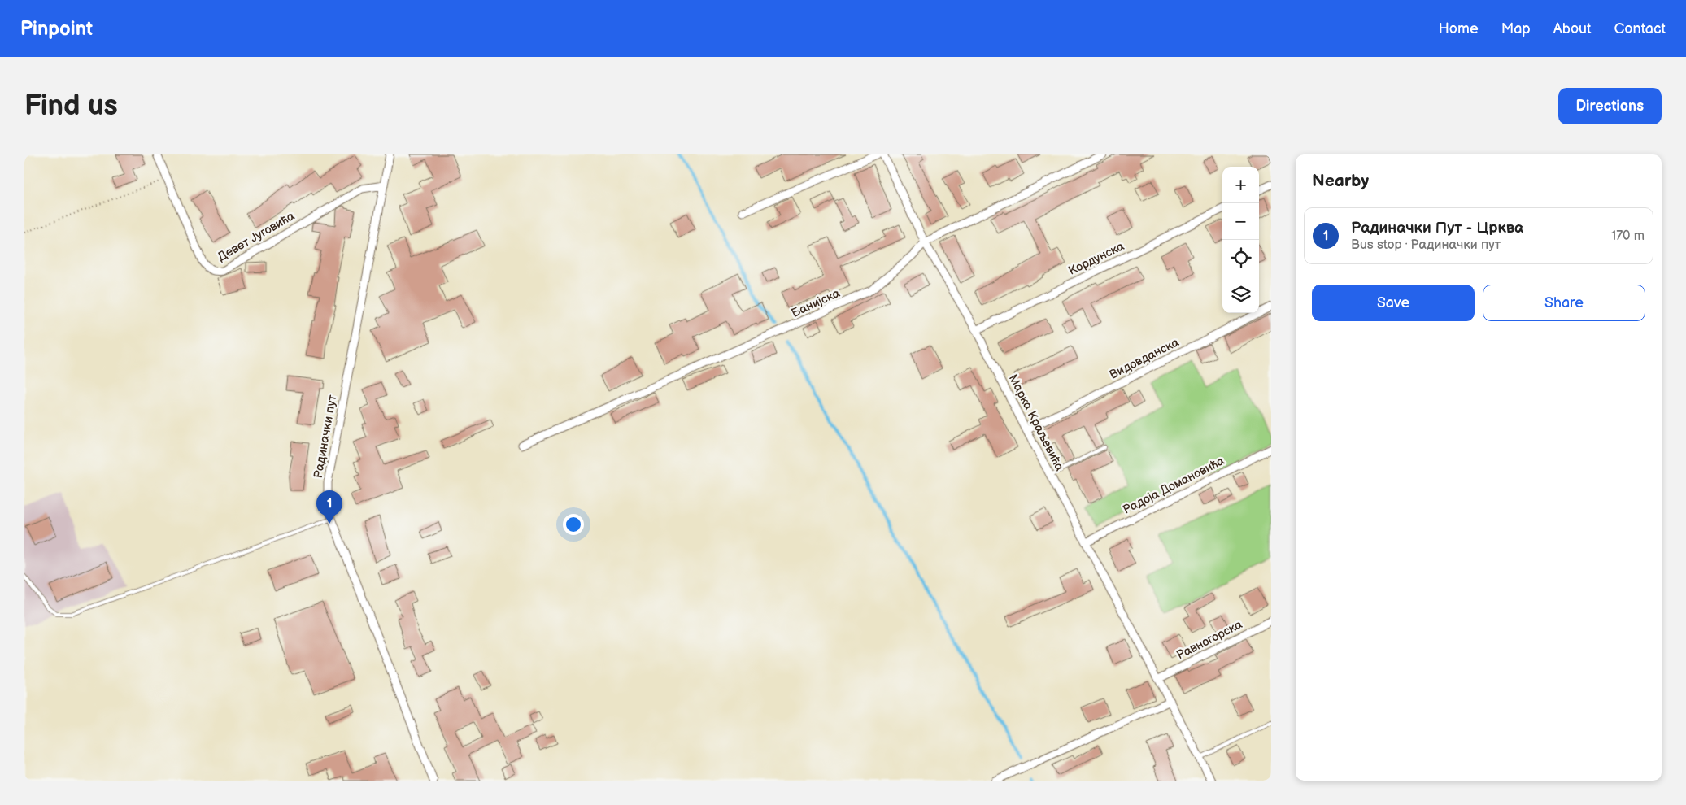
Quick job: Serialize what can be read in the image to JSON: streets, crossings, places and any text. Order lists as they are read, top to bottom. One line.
{"streets":{"street":["Девет Југовића","Кордунска","Банијска","Видовданска","Марка Краљевића","Радиначки пут","Радоја Домановића","Равногорска"]},"crossings":[["Девет Југовића","Радиначки пут"],["Кордунска","Марка Краљевића"],["Банијска","Марка Краљевића"],["Видовданска","Марка Краљевића"],["Марка Краљевића","Радоја Домановића"],["Марка Краљевића","Равногорска"]],"page":{"header":"Pinpoint","nav":["Home","Map","About","Contact"],"buttons":["Directions",["Save","Share"]],"title":"Find us","heading":"Nearby","map_buttons":["+","−"],"list":[{"mark":"1","name":"Радиначки Пут - Црква","note":"Bus stop · Радиначки пут","value":"170 m"}],"pins":"1"}}
